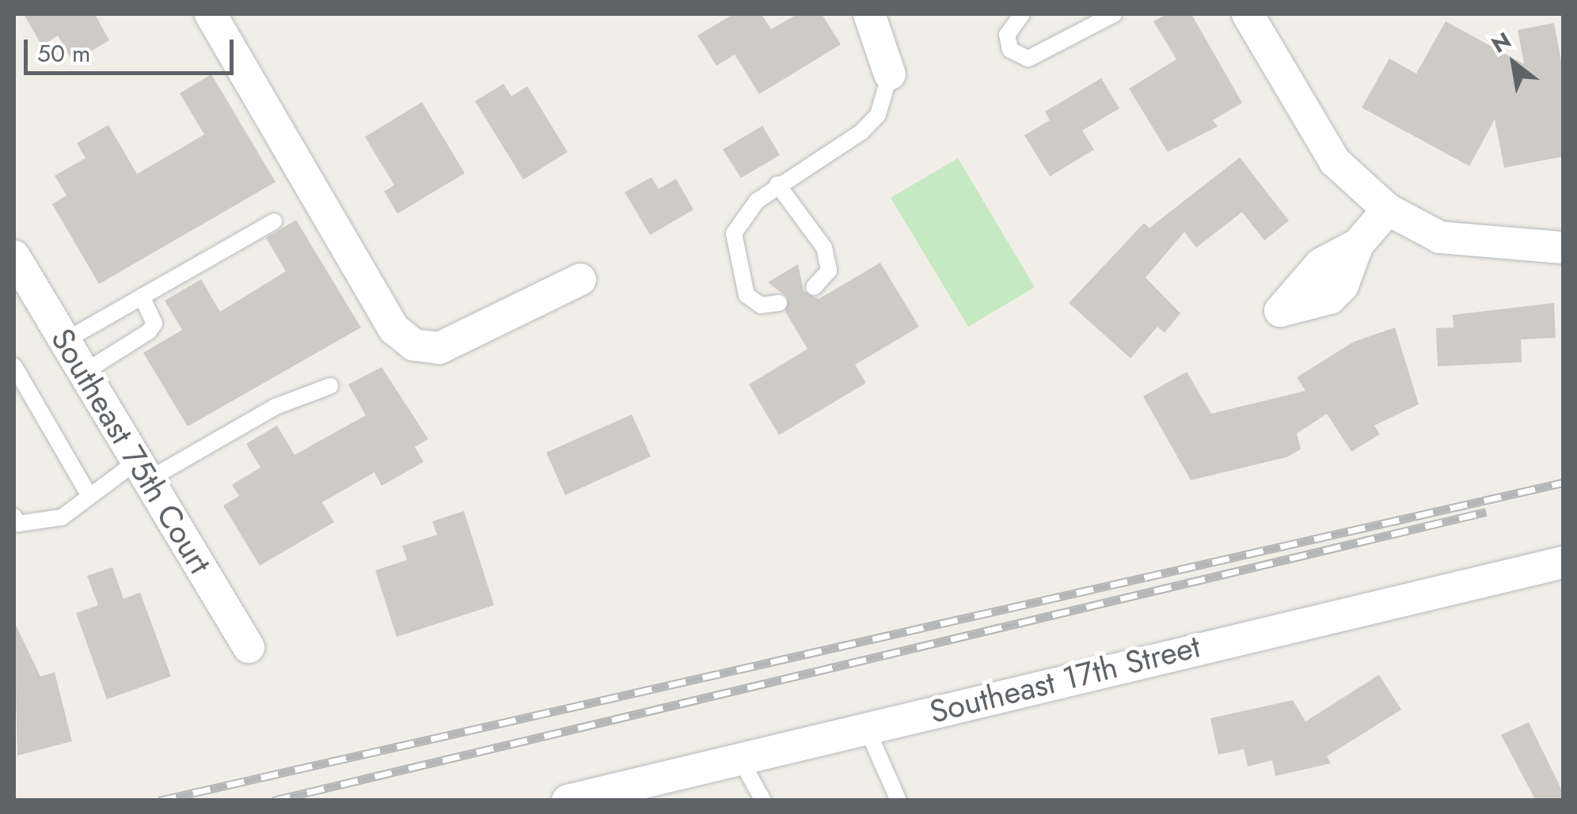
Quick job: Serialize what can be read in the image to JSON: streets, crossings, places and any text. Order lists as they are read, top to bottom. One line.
{"streets":{"street":["Southeast 75th Court","Southeast 17th Street"]},"scale_bar":"50 m","north":"top left"}
